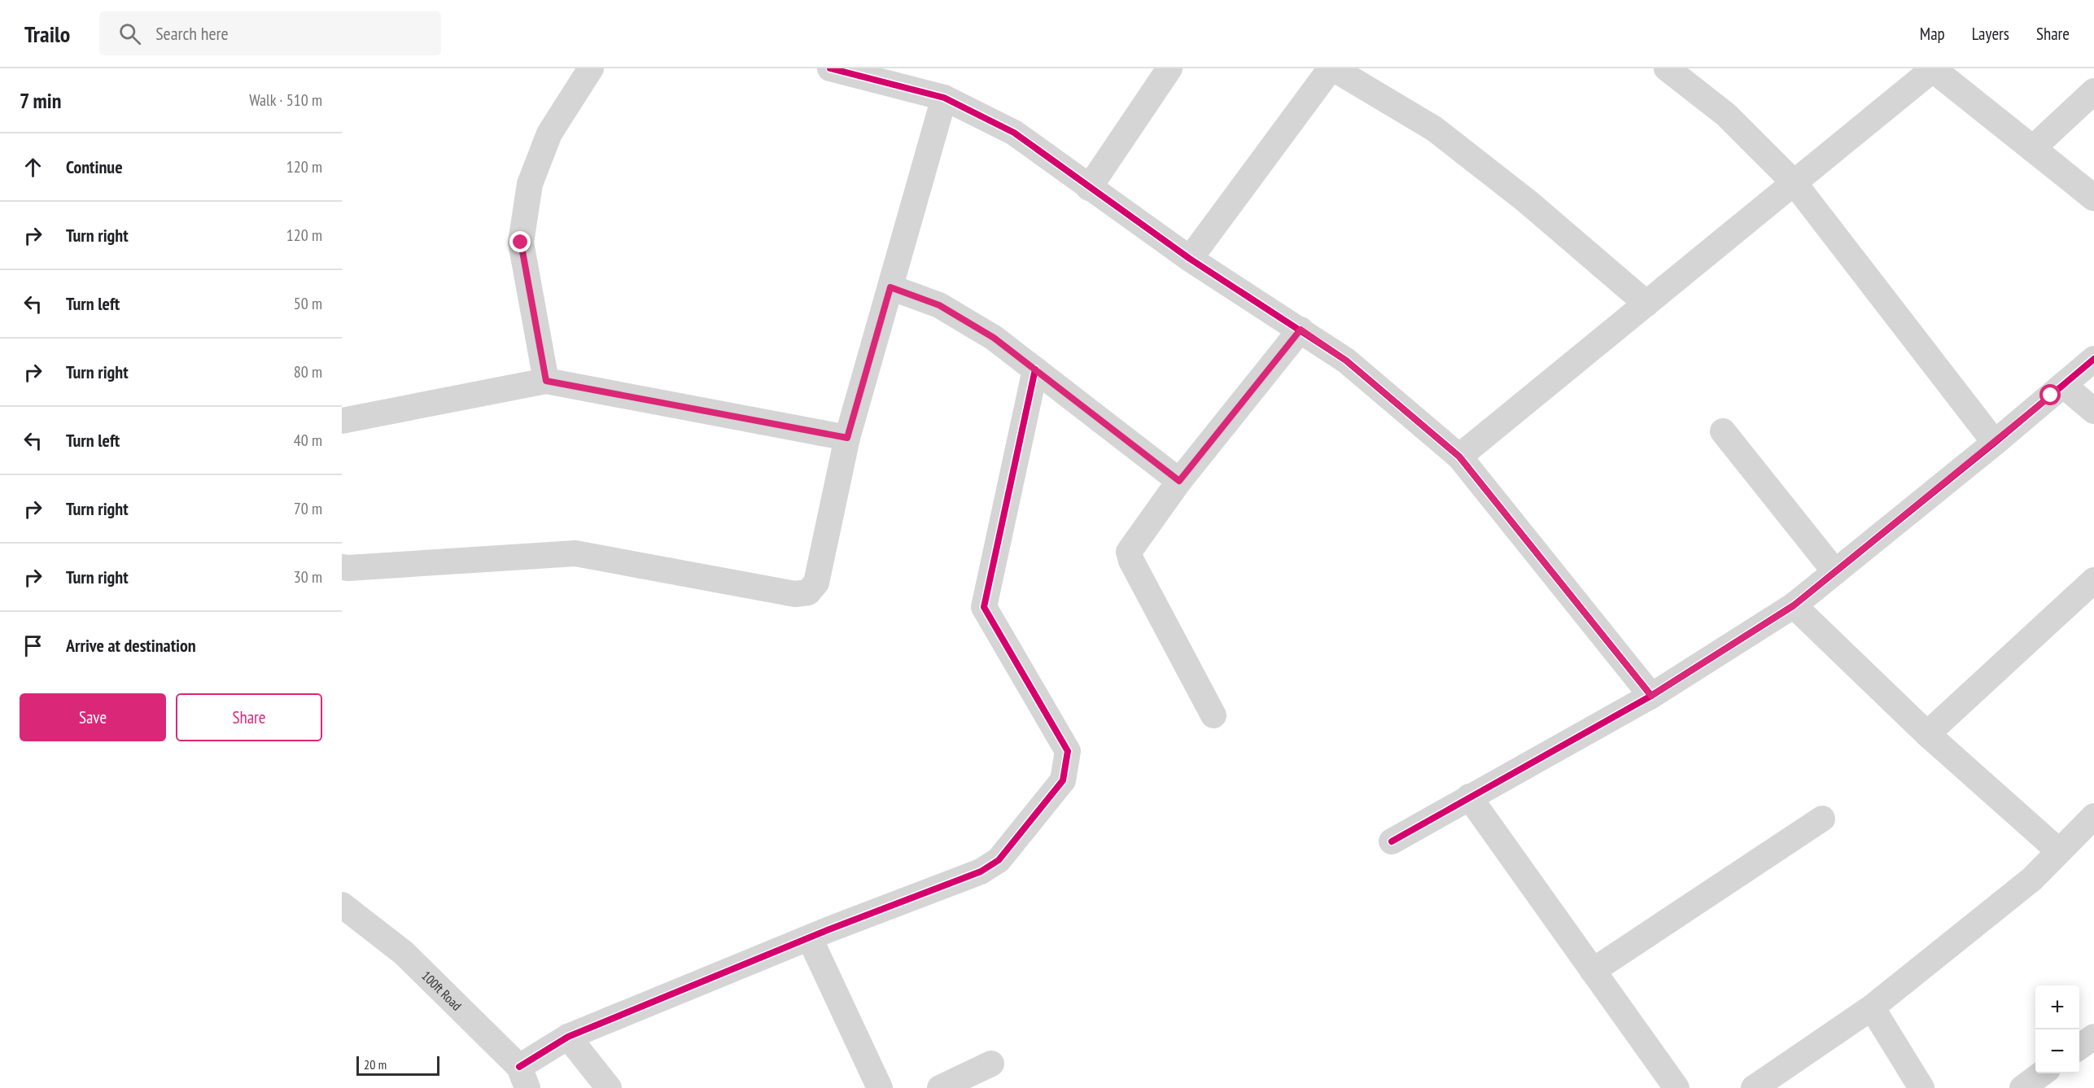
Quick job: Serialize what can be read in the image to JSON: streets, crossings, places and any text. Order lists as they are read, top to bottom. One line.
{"streets":{"street":["100ft Road"]},"scale_bar":"20 m","page":{"header":"Trailo","search":"Search here","nav":["Map","Layers","Share"],"heading":["7 min","Walk · 510 m"],"list":[["Continue","120 m"],["Turn right","120 m"],["Turn left","50 m"],["Turn right","80 m"],["Turn left","40 m"],["Turn right","70 m"],["Turn right","30 m"],"Arrive at destination"],"buttons":["Save","Share"],"map_buttons":["+","−"],"scale":"20 m"}}
